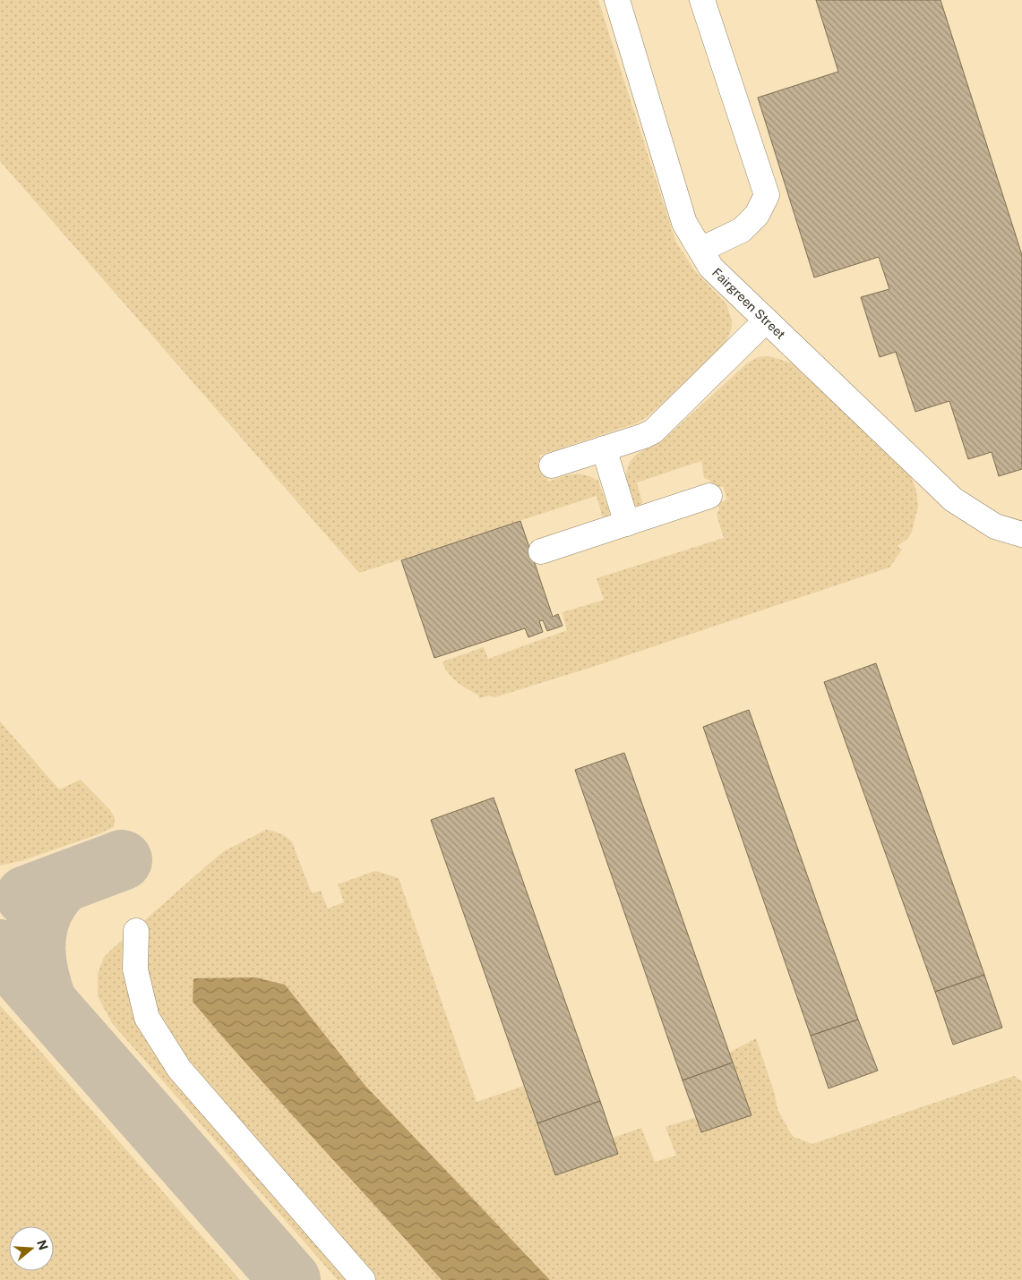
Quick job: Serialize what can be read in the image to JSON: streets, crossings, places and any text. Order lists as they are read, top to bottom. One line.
{"streets":{"street":["Fairgreen Street"]},"north":"right"}
